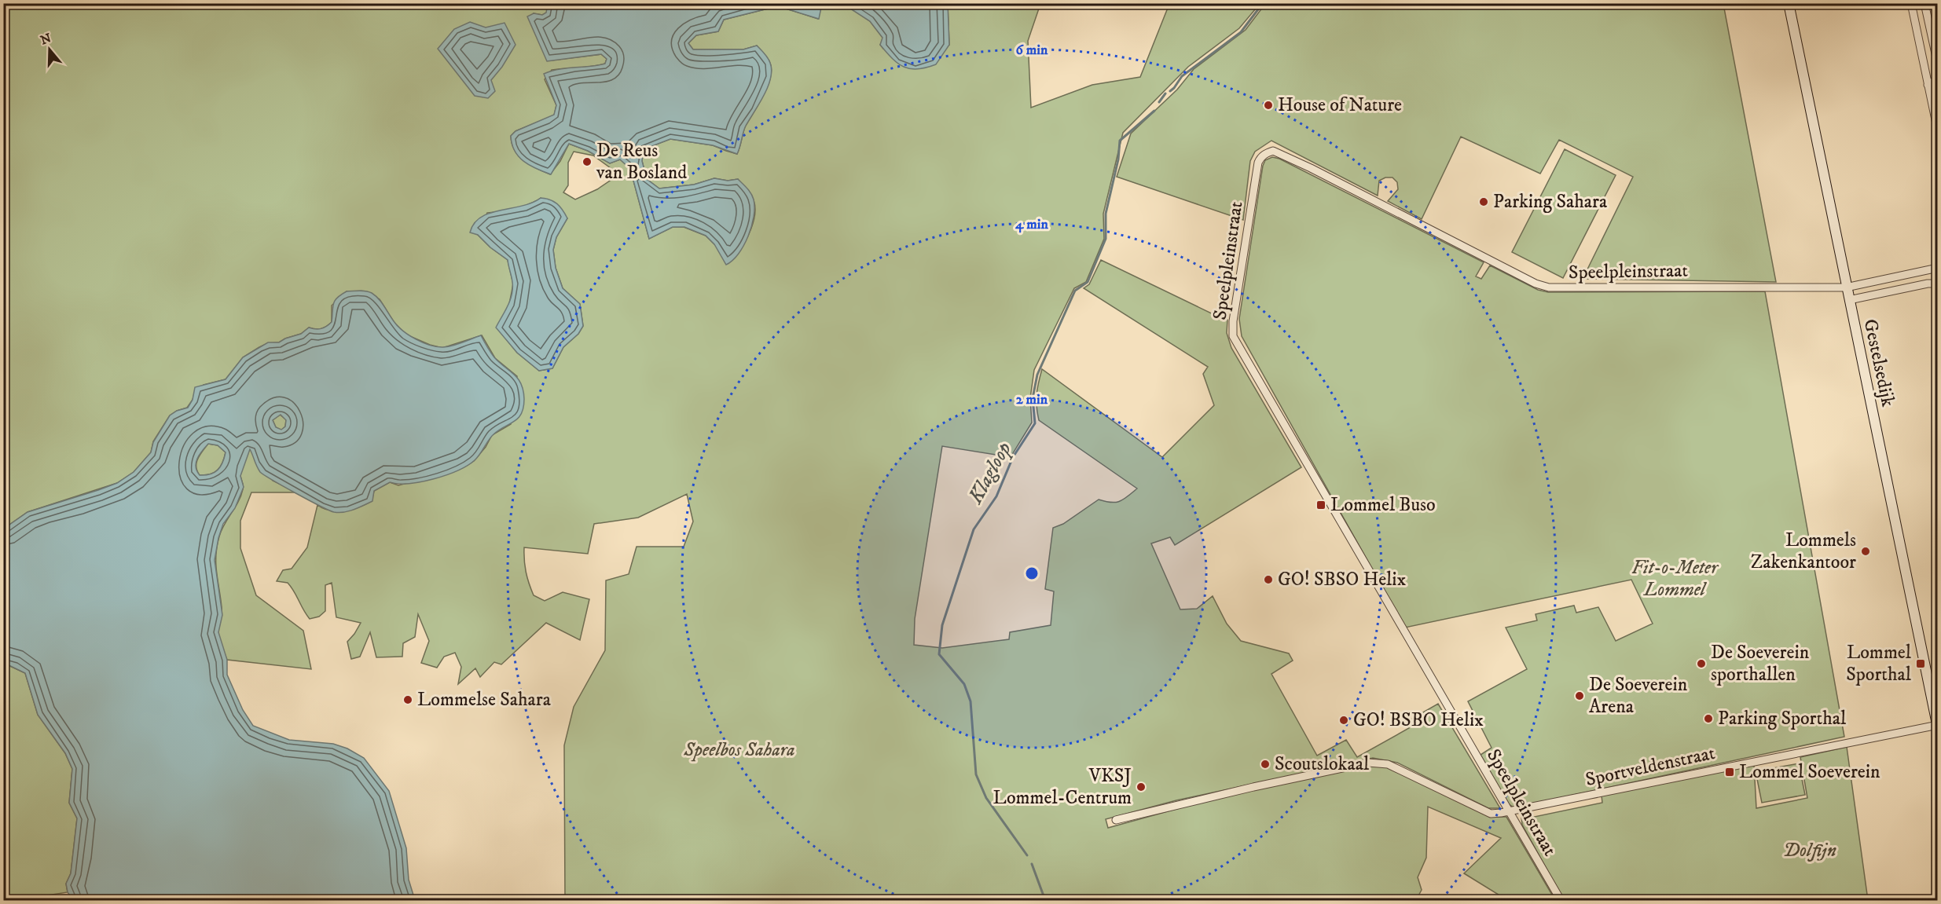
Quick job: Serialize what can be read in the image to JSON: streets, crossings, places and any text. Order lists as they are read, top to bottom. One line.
{"streets":{"main road":["Gestelsedijk"],"street":["Speelpleinstraat","Sportveldenstraat"]},"crossings":[["Speelpleinstraat","Gestelsedijk"],["Speelpleinstraat","Sportveldenstraat"],["Gestelsedijk","Sportveldenstraat"]],"water":["Klagloop"],"parks":["Fit-o-Meter Lommel","Speelbos Sahara","Dolfijn"],"places":{"other":["House of Nature","De Reus van Bosland","Parking Sahara","Lommels Zakenkantoor","GO! SBSO Helix","De Soeverein sporthallen","De Soeverein Arena","Lommelse Sahara","Parking Sporthal","GO! BSBO Helix","Scoutslokaal","VKSJ Lommel-Centrum"],"transit":["Lommel Buso","Lommel Sporthal","Lommel Soeverein"]},"north":"top","rings":["6 min","4 min","2 min"]}
